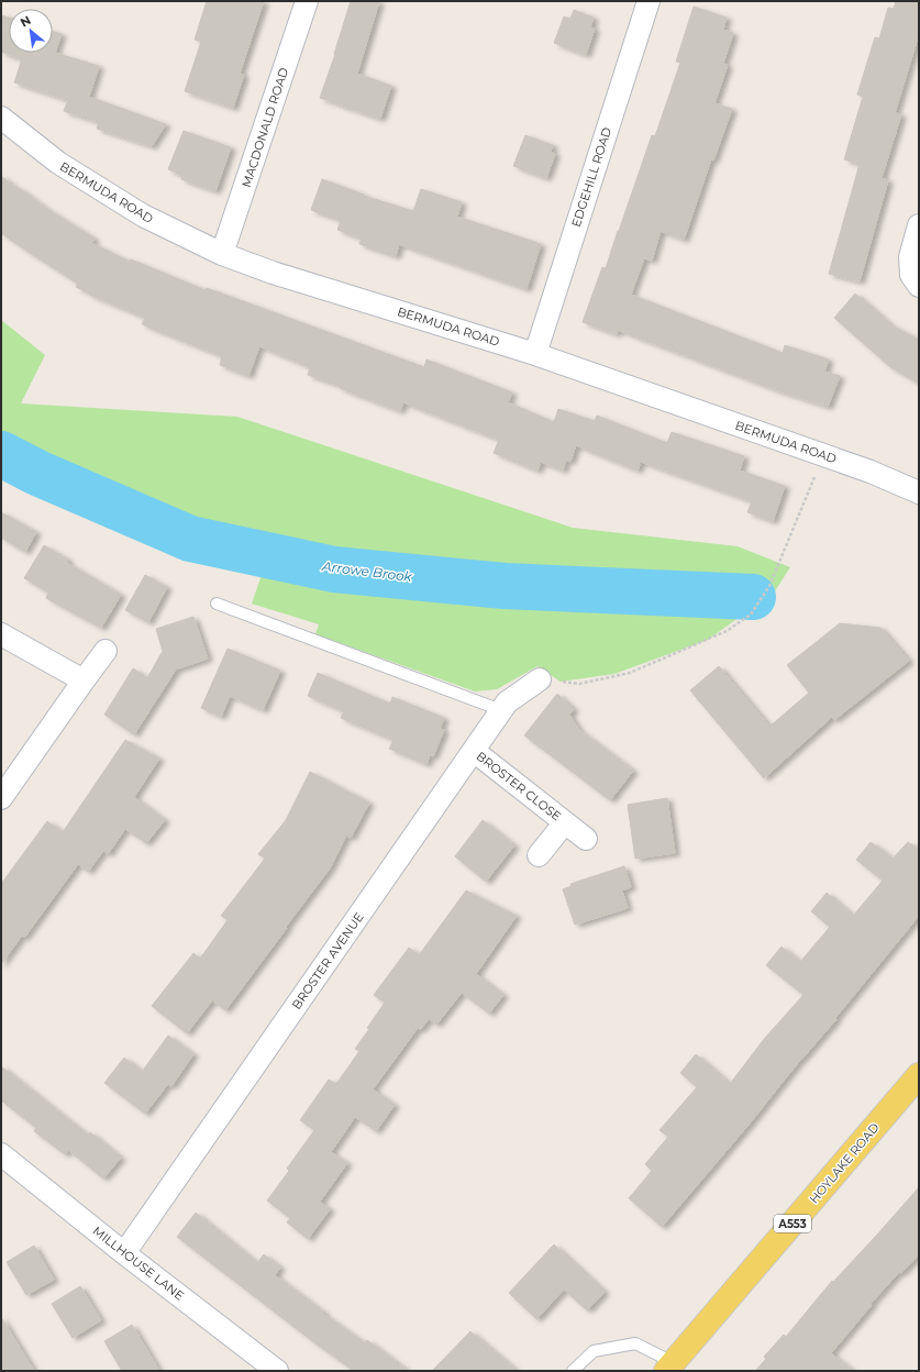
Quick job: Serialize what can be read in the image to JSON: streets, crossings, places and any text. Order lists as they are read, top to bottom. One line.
{"streets":{"main road":["HOYLAKE ROAD","A553"],"street":["MACDONALD ROAD","EDGEHILL ROAD","BERMUDA ROAD","BROSTER CLOSE","BROSTER AVENUE","MILLHOUSE LANE"]},"crossings":[["MACDONALD ROAD","BERMUDA ROAD"],["EDGEHILL ROAD","BERMUDA ROAD"],["BROSTER CLOSE","BROSTER AVENUE"],["BROSTER AVENUE","MILLHOUSE LANE"]],"water":["Arrowe Brook"],"north":"top left"}
